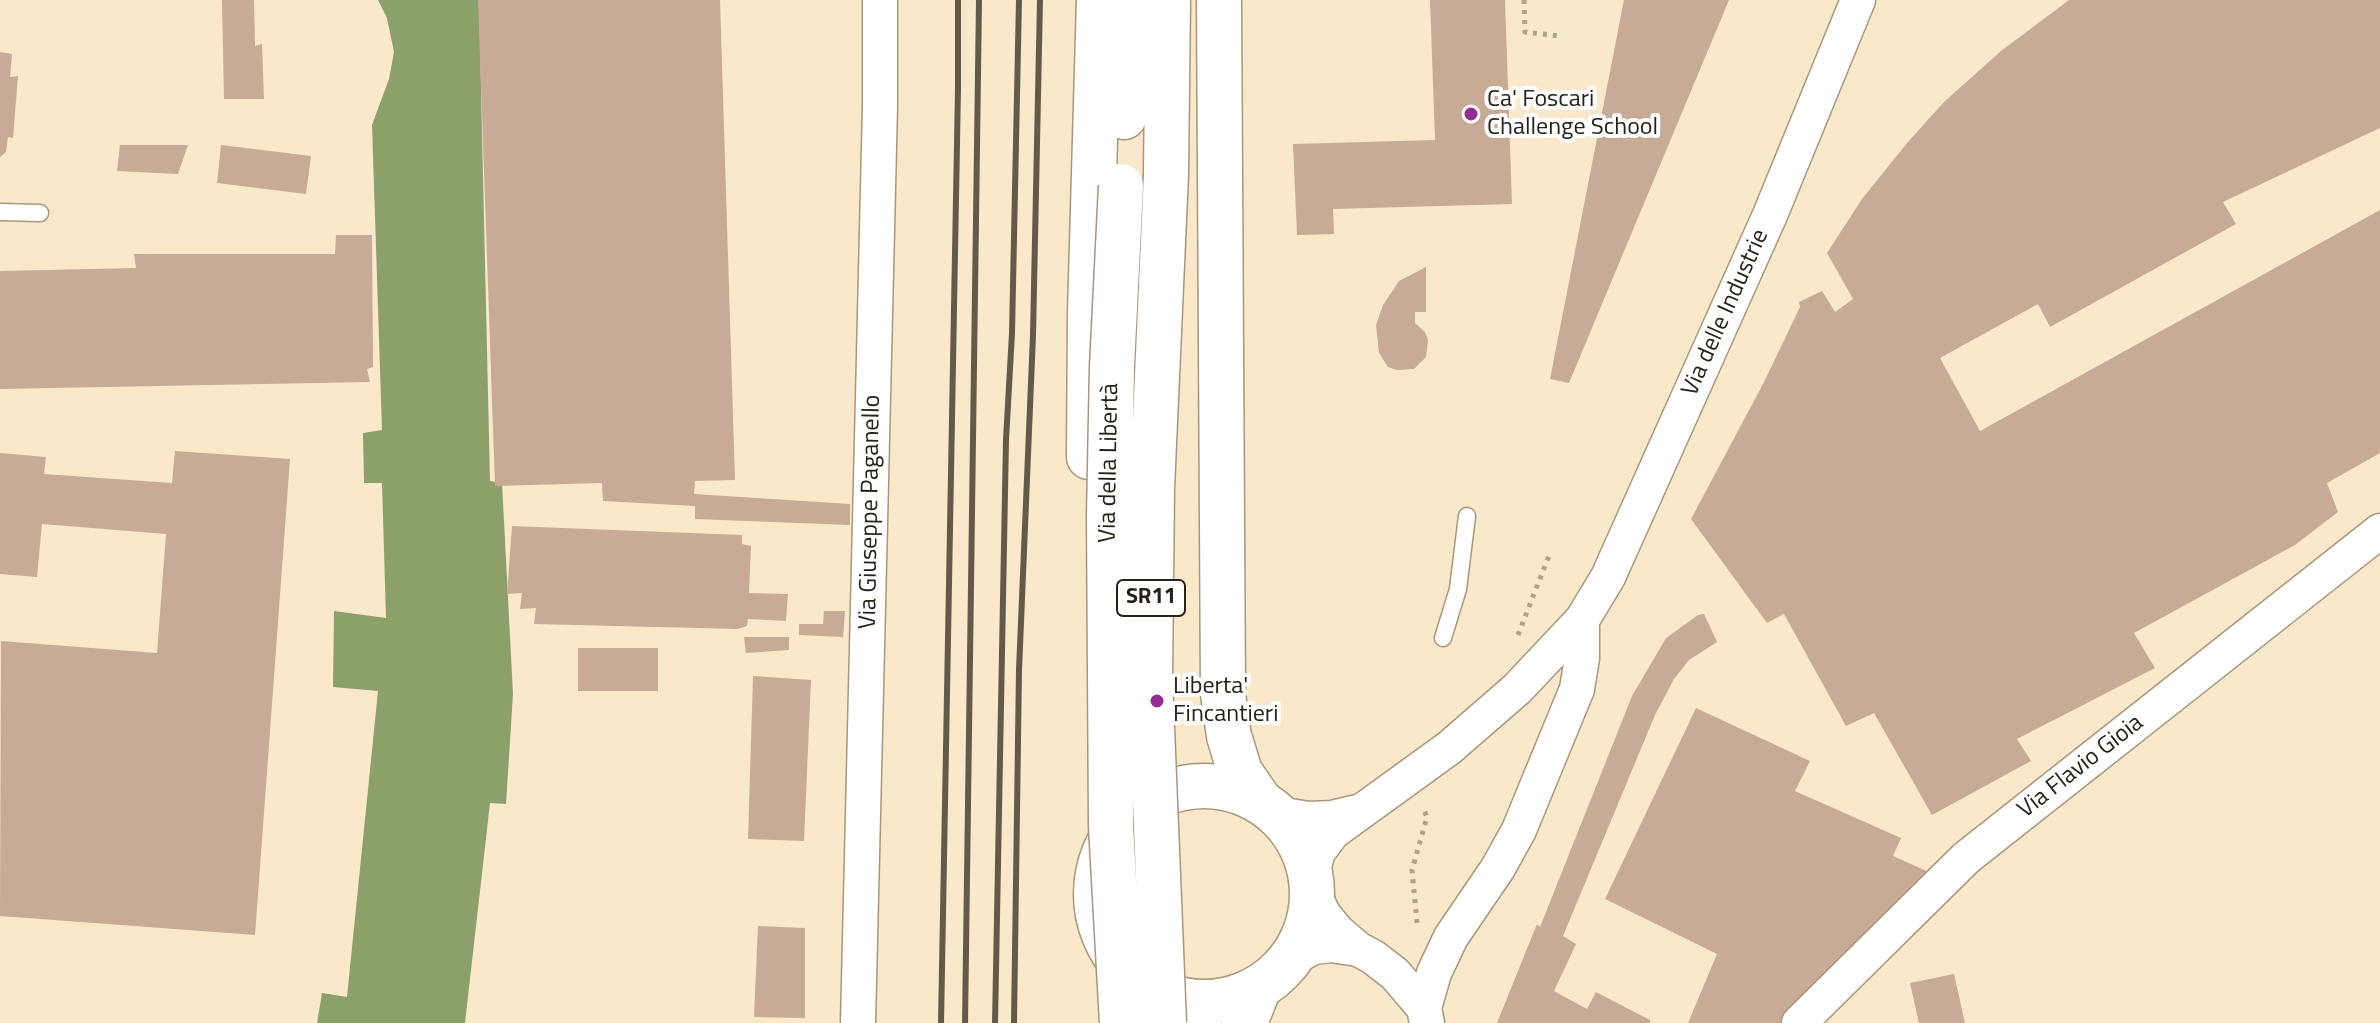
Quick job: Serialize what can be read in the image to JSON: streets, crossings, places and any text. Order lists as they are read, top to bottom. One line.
{"streets":{"main road":["Via della Libertà","SR11"],"street":["Via delle Industrie","Via Giuseppe Paganello","Via Flavio Gioia"]},"places":["Ca' Foscari Challenge School","Liberta' Fincantieri"]}
